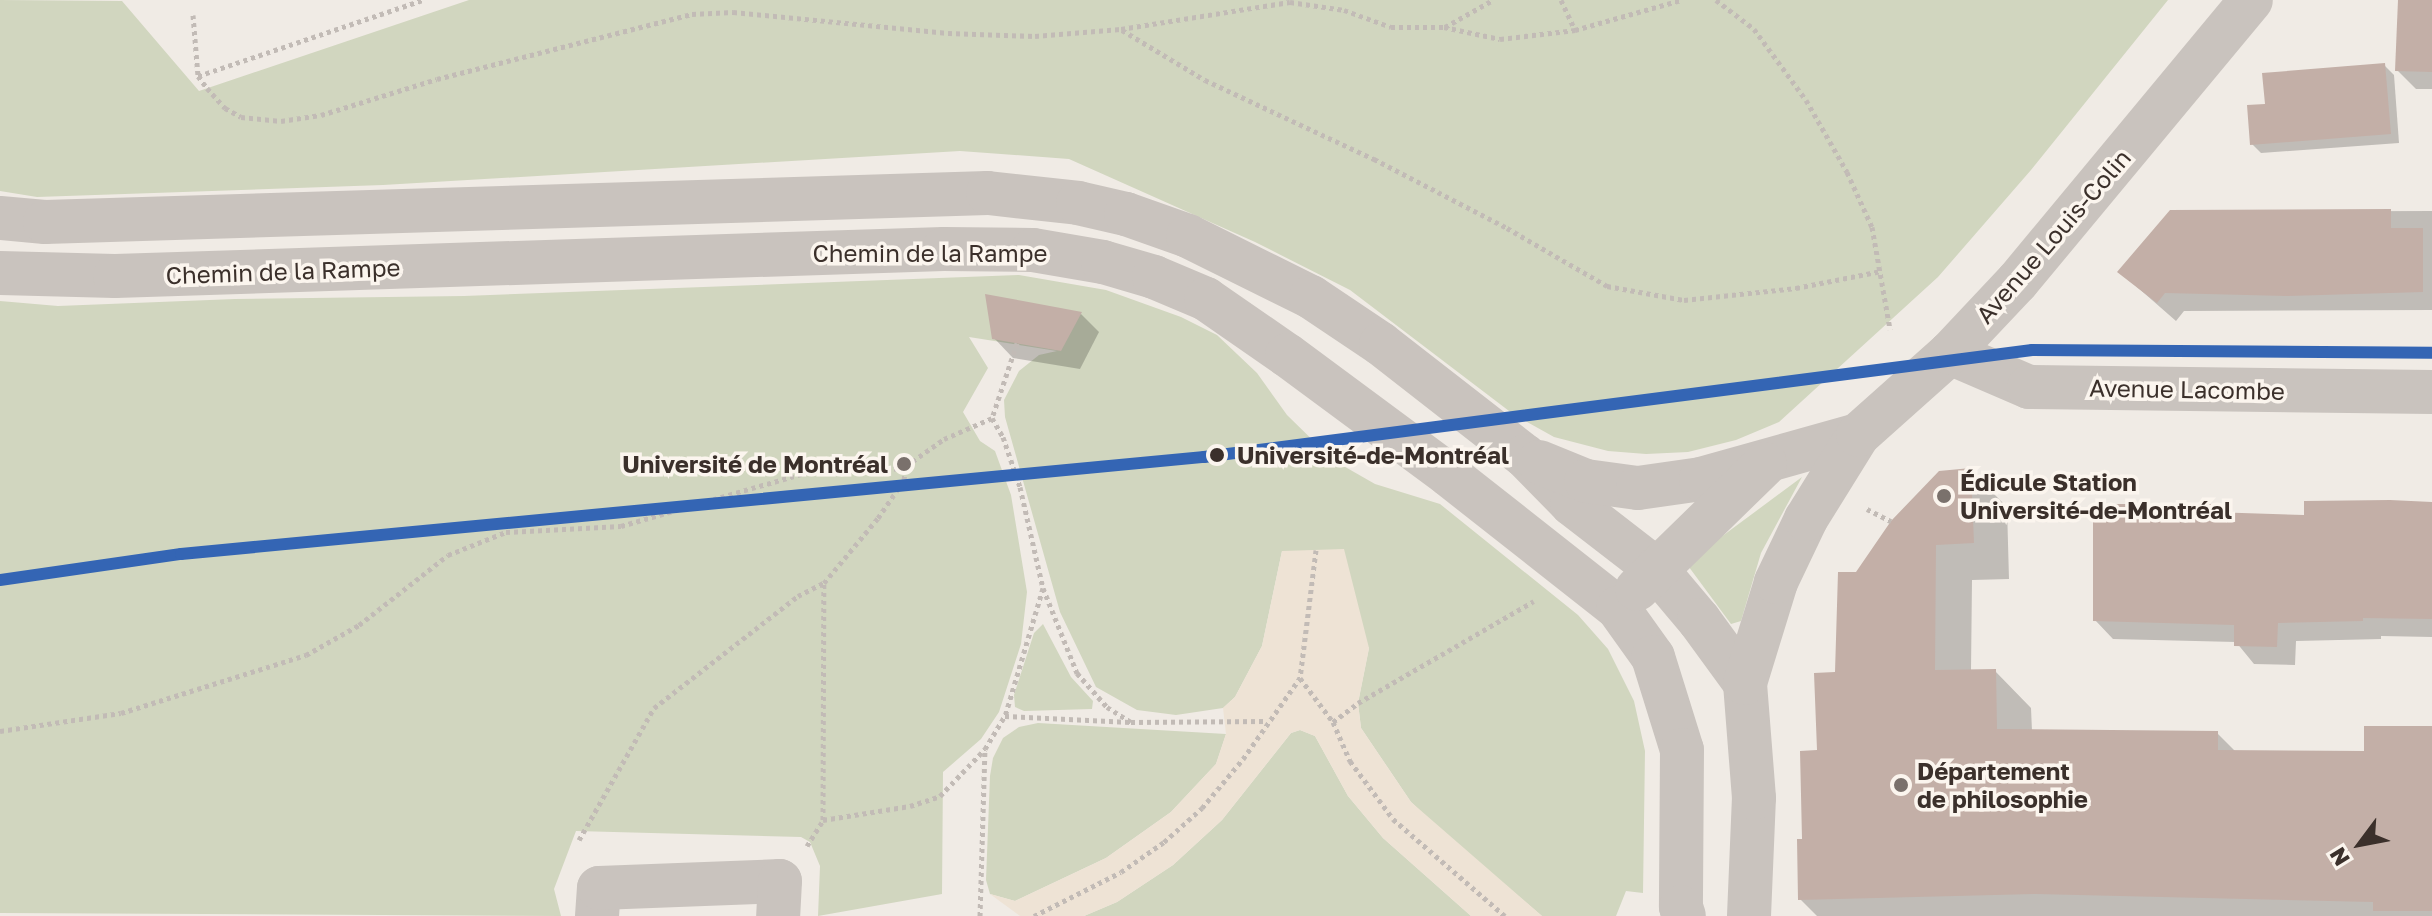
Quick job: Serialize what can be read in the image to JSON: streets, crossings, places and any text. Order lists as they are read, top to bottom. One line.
{"streets":{"street":["Avenue Louis-Colin","Chemin de la Rampe","Avenue Lacombe"]},"crossings":[["Avenue Louis-Colin","Avenue Lacombe"]],"places":["Université-de-Montréal","Université de Montréal","Édicule Station Université-de-Montréal","Département de philosophie"],"north":"bottom left"}
